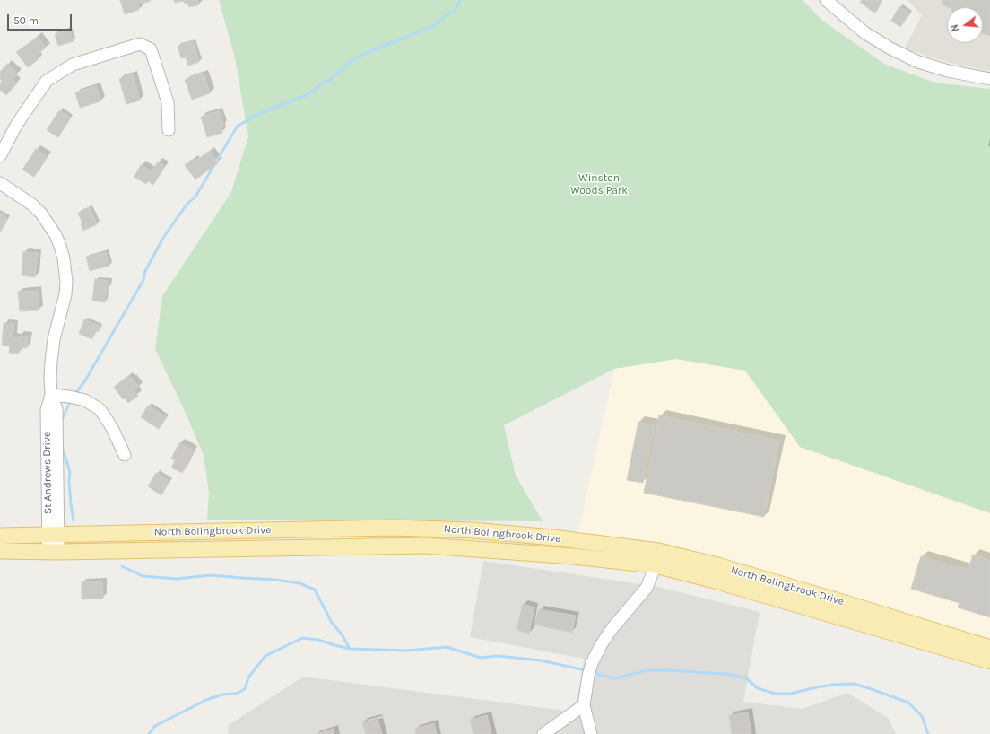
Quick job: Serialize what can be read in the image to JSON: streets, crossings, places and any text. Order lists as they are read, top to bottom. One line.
{"streets":{"main road":["North Bolingbrook Drive"],"street":["St Andrews Drive"]},"crossings":[["St Andrews Drive","North Bolingbrook Drive"]],"parks":["Winston Woods Park"],"scale_bar":"50 m","north":"left"}
